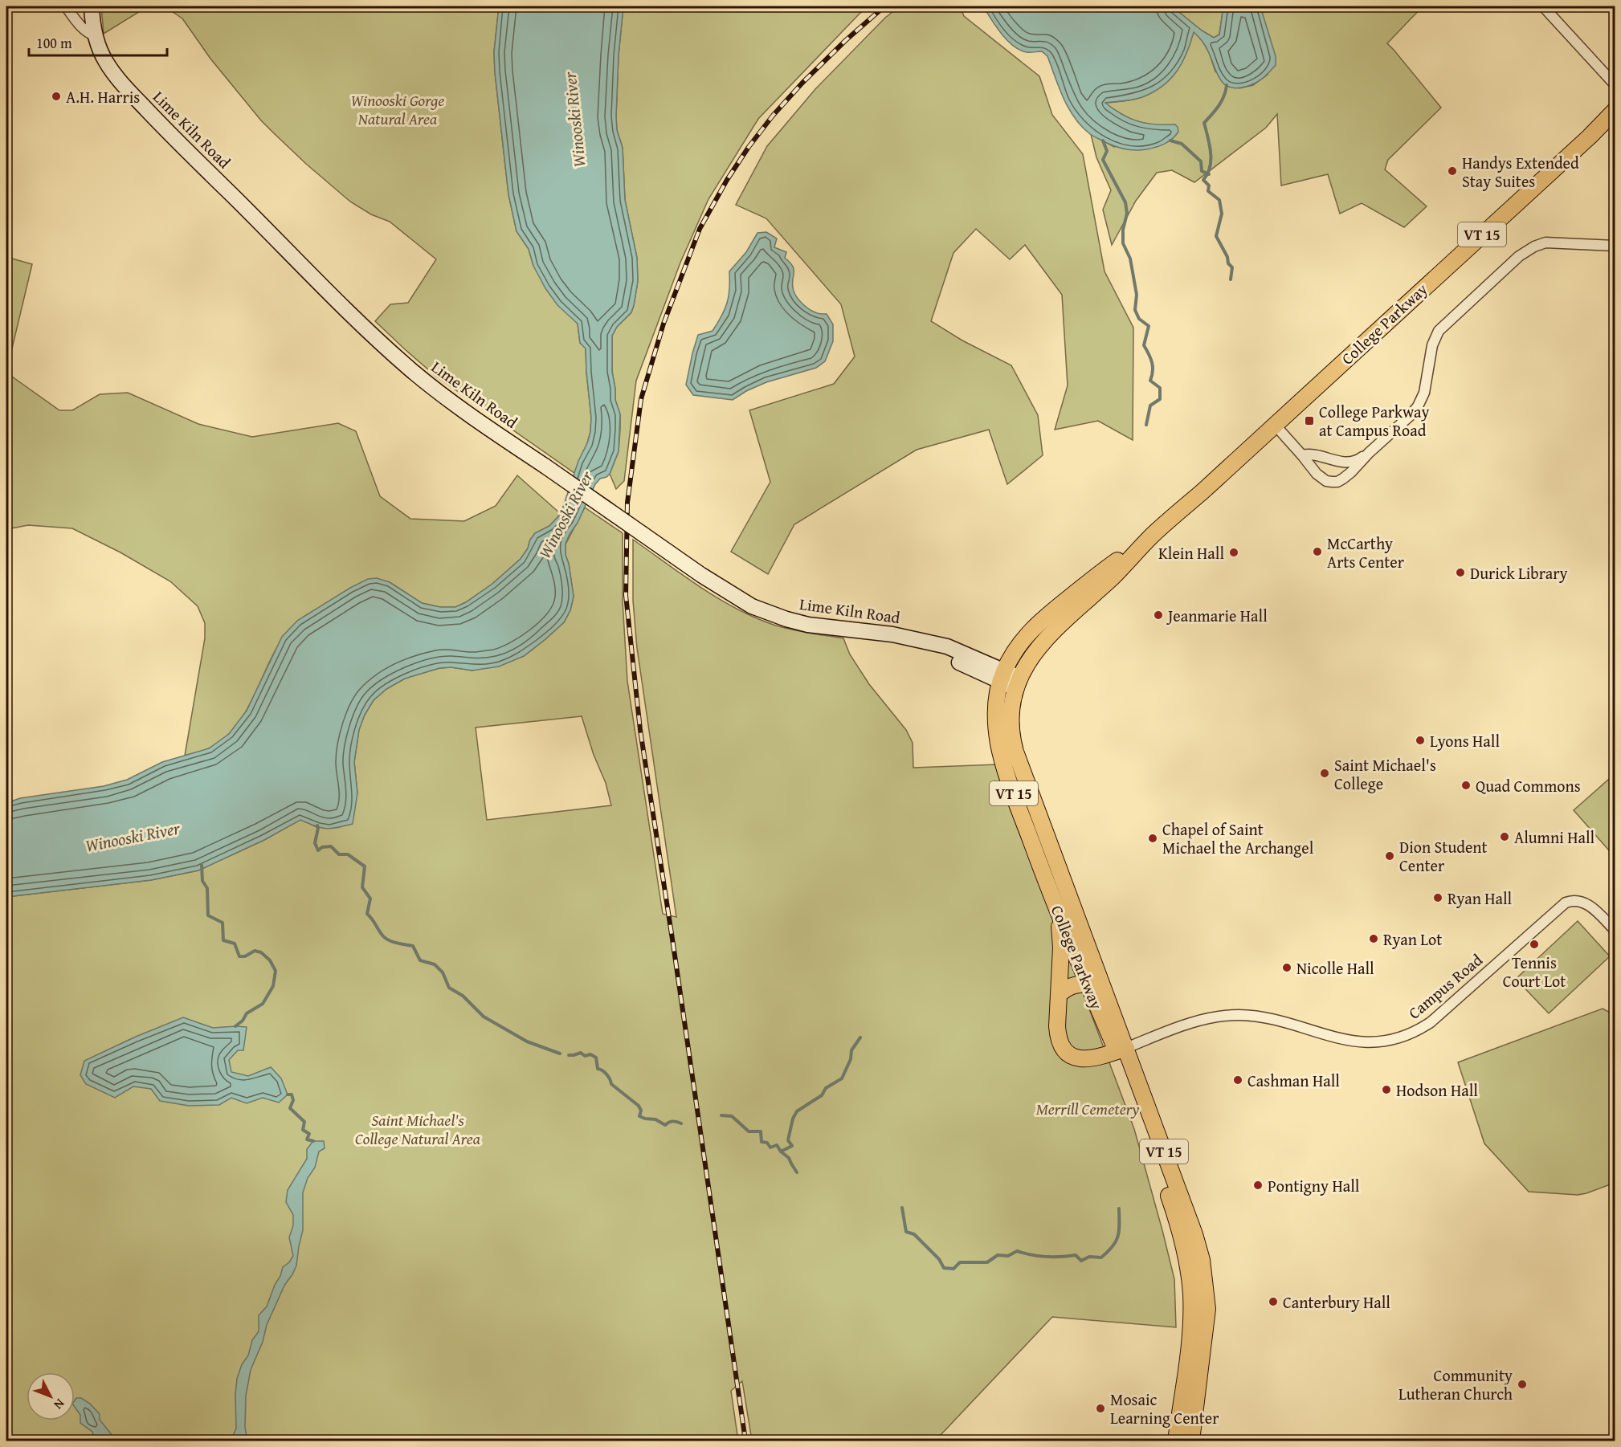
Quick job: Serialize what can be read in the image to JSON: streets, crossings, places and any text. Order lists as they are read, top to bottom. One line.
{"streets":{"main road":["Lime Kiln Road","VT 15","College Parkway"],"street":["Campus Road"]},"crossings":[["Lime Kiln Road","College Parkway"],["College Parkway","Campus Road"]],"water":["Winooski River"],"parks":["Winooski Gorge Natural Area","Merrill Cemetery","Saint Michael's College Natural Area"],"places":{"other":["A.H. Harris","Handys Extended Stay Suites","McCarthy Arts Center","Klein Hall","Durick Library","Jeanmarie Hall","Lyons Hall","Saint Michael's College","Quad Commons","Alumni Hall","Chapel of Saint Michael the Archangel","Dion Student Center","Ryan Hall","Ryan Lot","Tennis Court Lot","Nicolle Hall","Cashman Hall","Hodson Hall","Pontigny Hall","Canterbury Hall","Community Lutheran Church","Mosaic Learning Center"],"transit":["College Parkway at Campus Road"]},"scale_bar":"100 m","north":"bottom right"}
